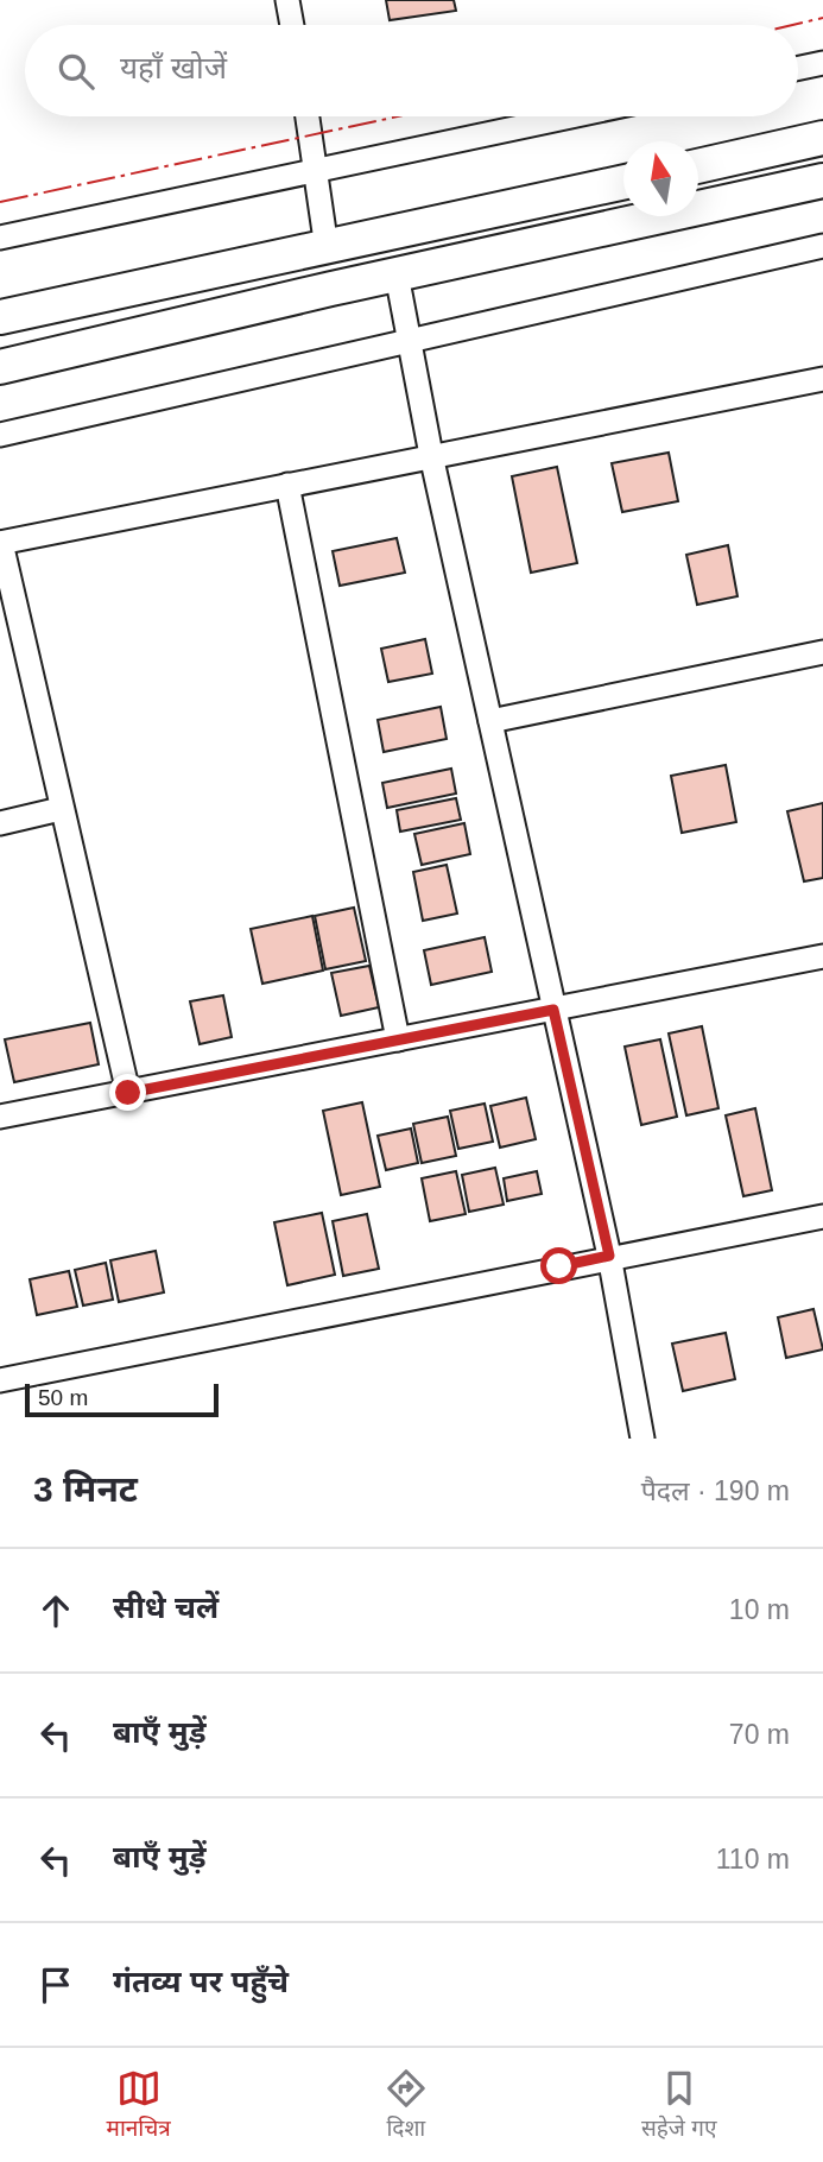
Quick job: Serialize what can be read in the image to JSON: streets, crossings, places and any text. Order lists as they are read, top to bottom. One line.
{"scale_bar":"50 m","north":"top","page":{"search":"यहाँ खोजें","scale":"50 m","heading":["3 मिनट","पैदल · 190 m"],"list":[["सीधे चलें","10 m"],["बाएँ मुड़ें","70 m"],["बाएँ मुड़ें","110 m"],"गंतव्य पर पहुँचे"],"nav":["मानचित्र","दिशा","सहेजे गए"]}}
